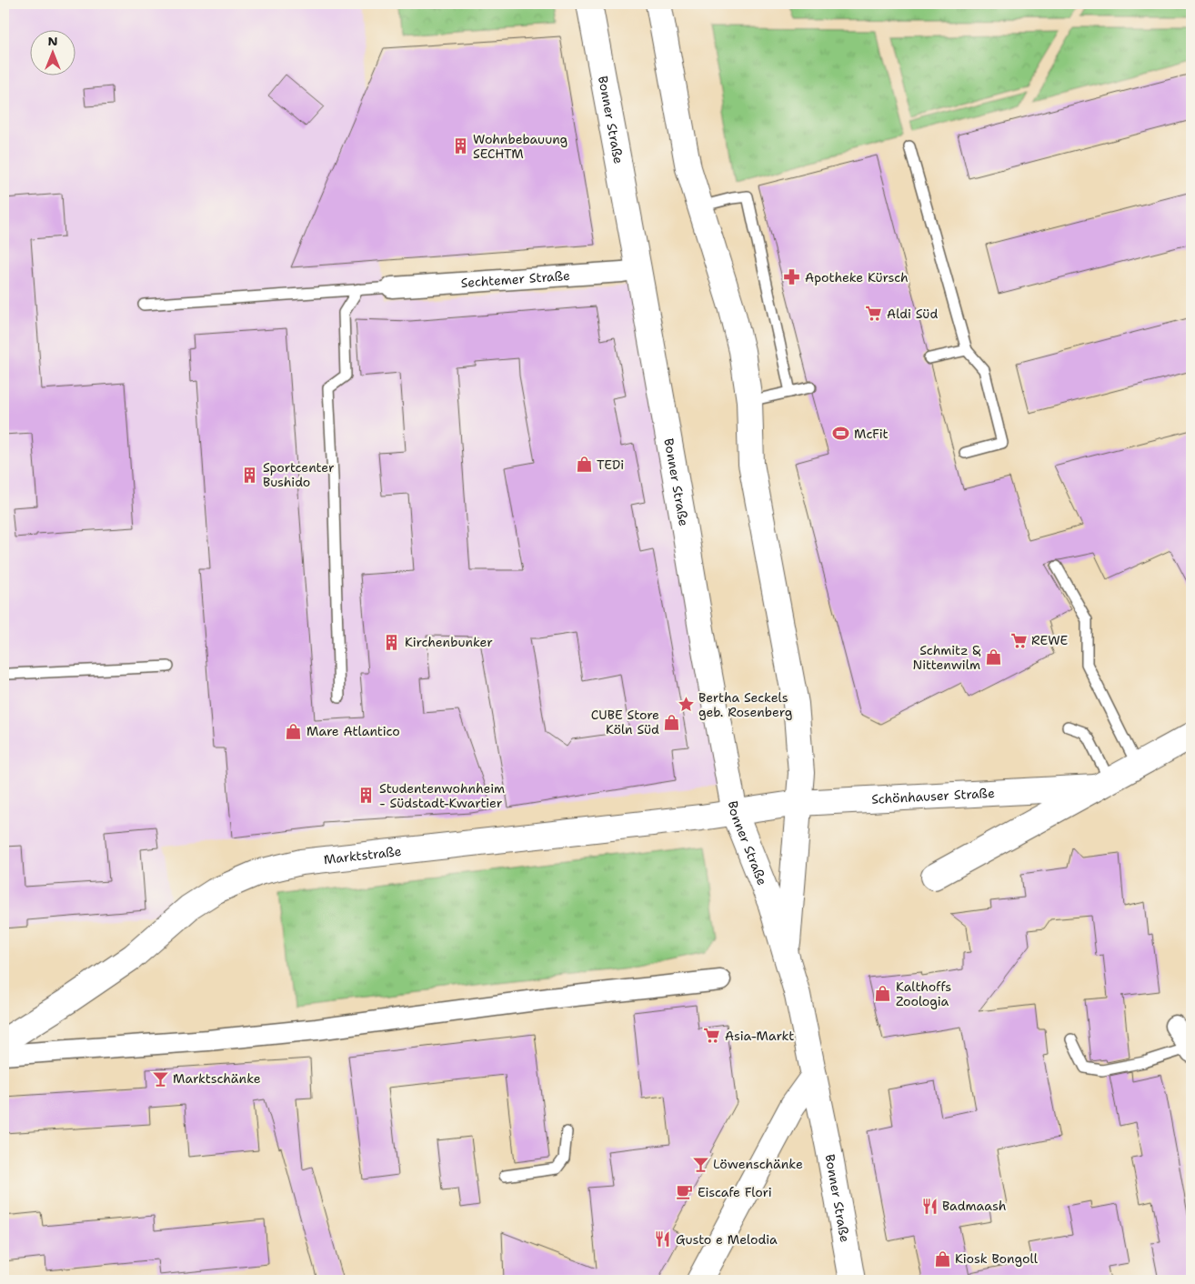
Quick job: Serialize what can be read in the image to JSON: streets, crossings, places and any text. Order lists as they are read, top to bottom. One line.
{"streets":{"main road":["Bonner Straße","Schönhauser Straße","Marktstraße"],"street":["Sechtemer Straße"]},"crossings":[["Bonner Straße","Sechtemer Straße"],["Bonner Straße","Schönhauser Straße"],["Bonner Straße","Marktstraße"],["Schönhauser Straße","Marktstraße"]],"places":{"building":["Wohnbebauung SECHTM","Sportcenter Bushido","Kirchenbunker","Studentenwohnheim - Südstadt-Kwartier"],"pharmacy":["Apotheke Kürsch"],"supermarket":["Aldi Süd","REWE","Asia-Markt"],"sports":["McFit"],"shop":["TEDi","Schmitz & Nittenwilm","CUBE Store Köln Süd","Mare Atlantico","Kalthoffs Zoologia","Kiosk Bongoll"],"place":["Bertha Seckels geb. Rosenberg"],"bar":["Marktschänke","Löwenschänke"],"cafe":["Eiscafe Flori"],"restaurant":["Badmaash","Gusto e Melodia"]},"north":"top"}
